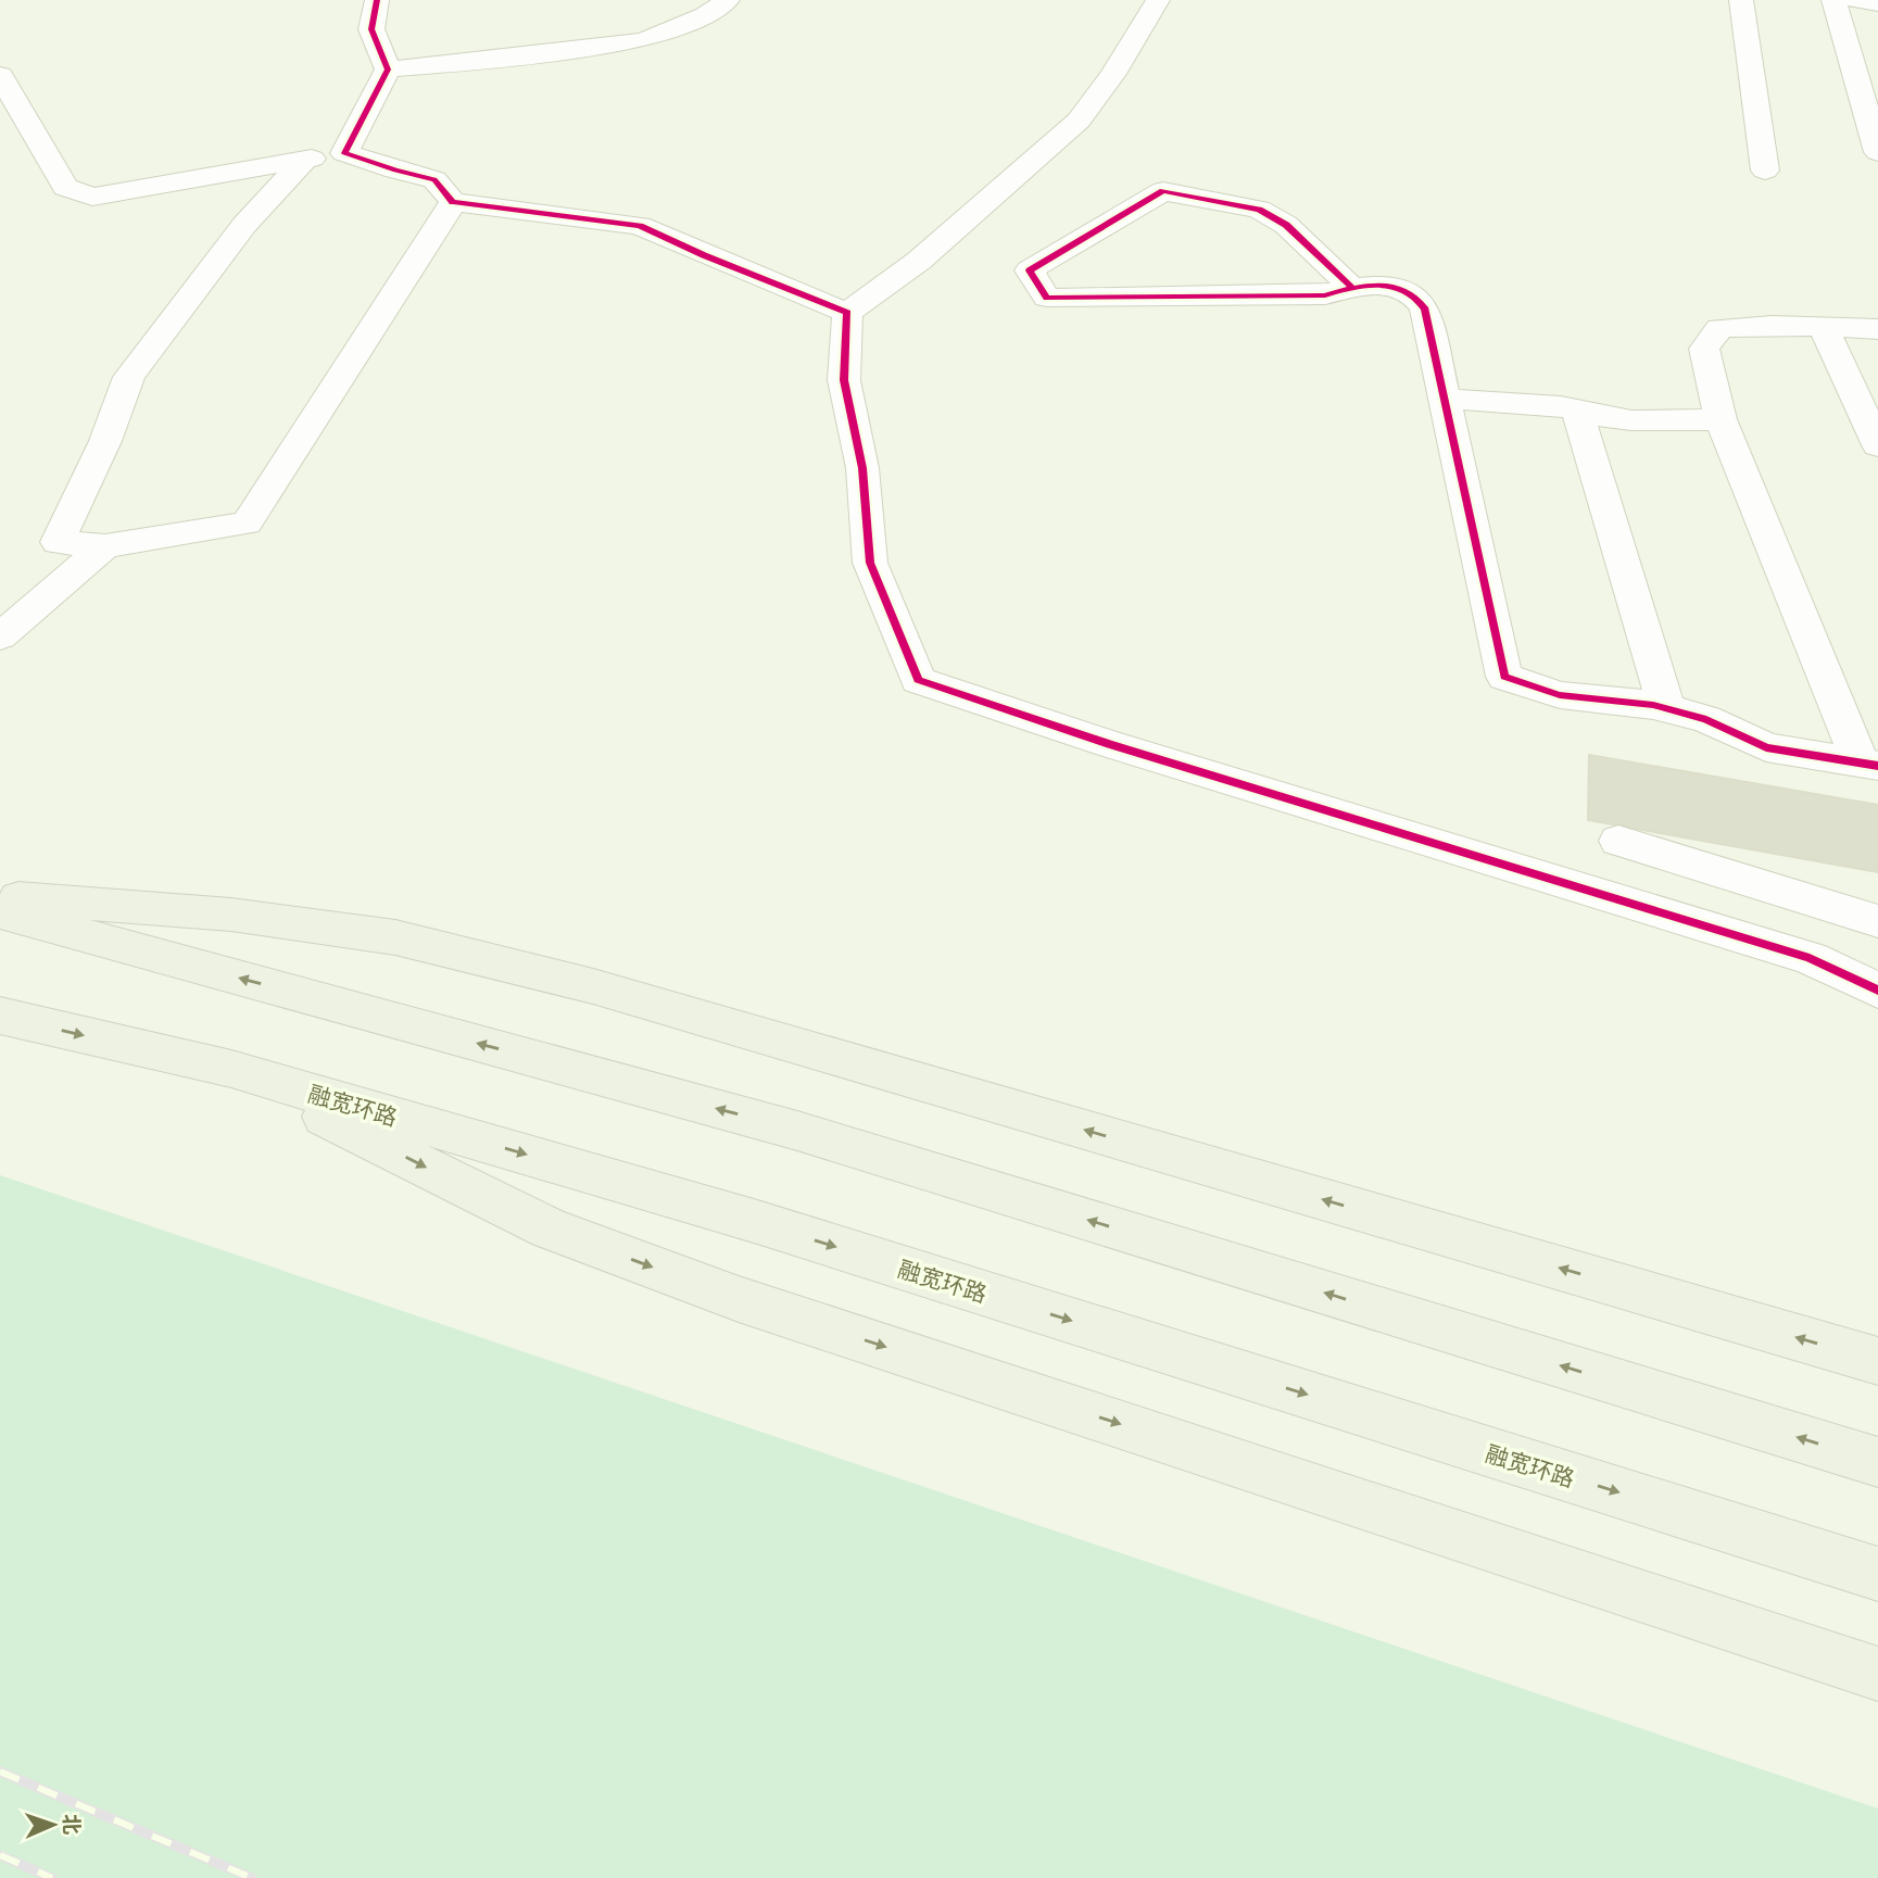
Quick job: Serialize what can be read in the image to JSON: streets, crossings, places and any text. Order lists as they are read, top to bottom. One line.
{"streets":{"main road":["融宽环路"]},"north":"right"}
